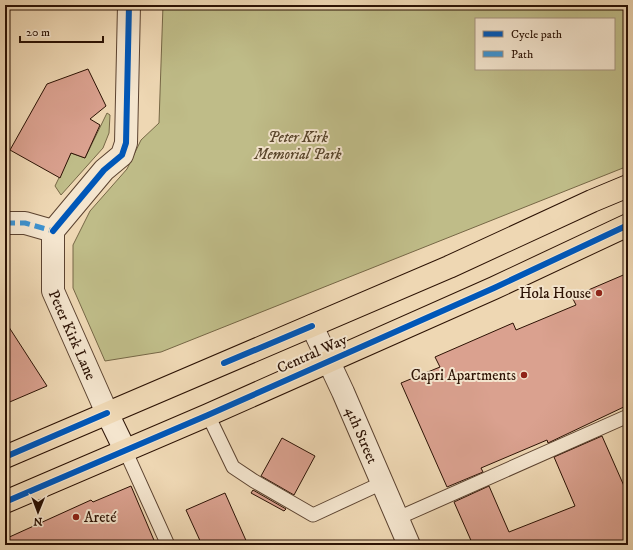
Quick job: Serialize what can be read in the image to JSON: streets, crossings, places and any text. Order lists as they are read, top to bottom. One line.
{"streets":{"main road":["Central Way"],"street":["Peter Kirk Lane","4th Street"]},"crossings":[["Peter Kirk Lane","Central Way"],["Central Way","4th Street"]],"parks":["Peter Kirk Memorial Park"],"places":["Hola House","Capri Apartments","Areté"],"legend":["Cycle path","Path"],"scale_bar":"20 m","north":"bottom"}
